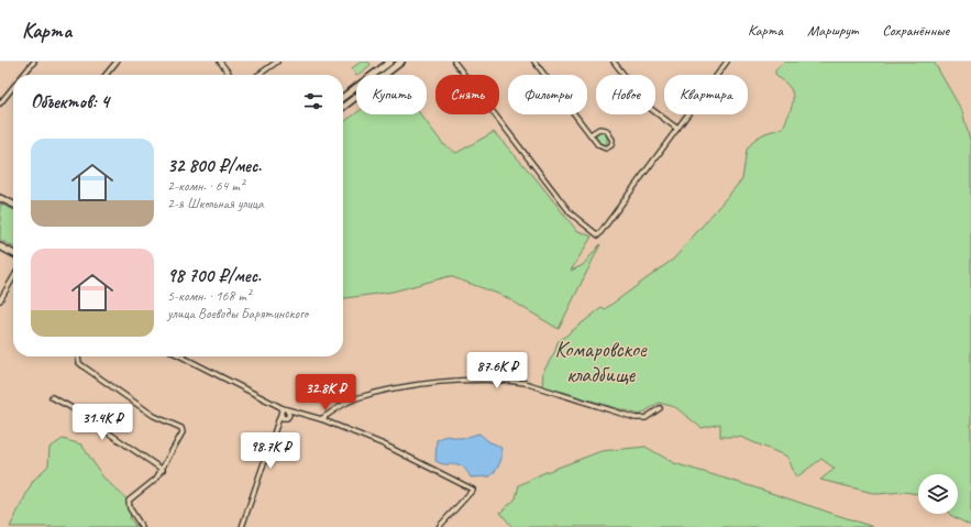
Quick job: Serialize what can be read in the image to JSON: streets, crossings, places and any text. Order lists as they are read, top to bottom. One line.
{"parks":["Комаровское кладбище"],"page":{"header":"Карта","nav":["Карта","Маршрут","Сохранённые"],"chip":["Купить","Снять","Фильтры","Новое","Квартира"],"heading":"Объектов: 4","list":[{"name":"32 800 ₽/мес.","note":"2-комн. · 64 m² · 2-я Школьная улица"},{"name":"98 700 ₽/мес.","note":"5-комн. · 168 m² · улица Воеводы Барятинского"}],"price":["87.6K ₽","32.8K ₽","31.4K ₽","98.7K ₽"]}}
